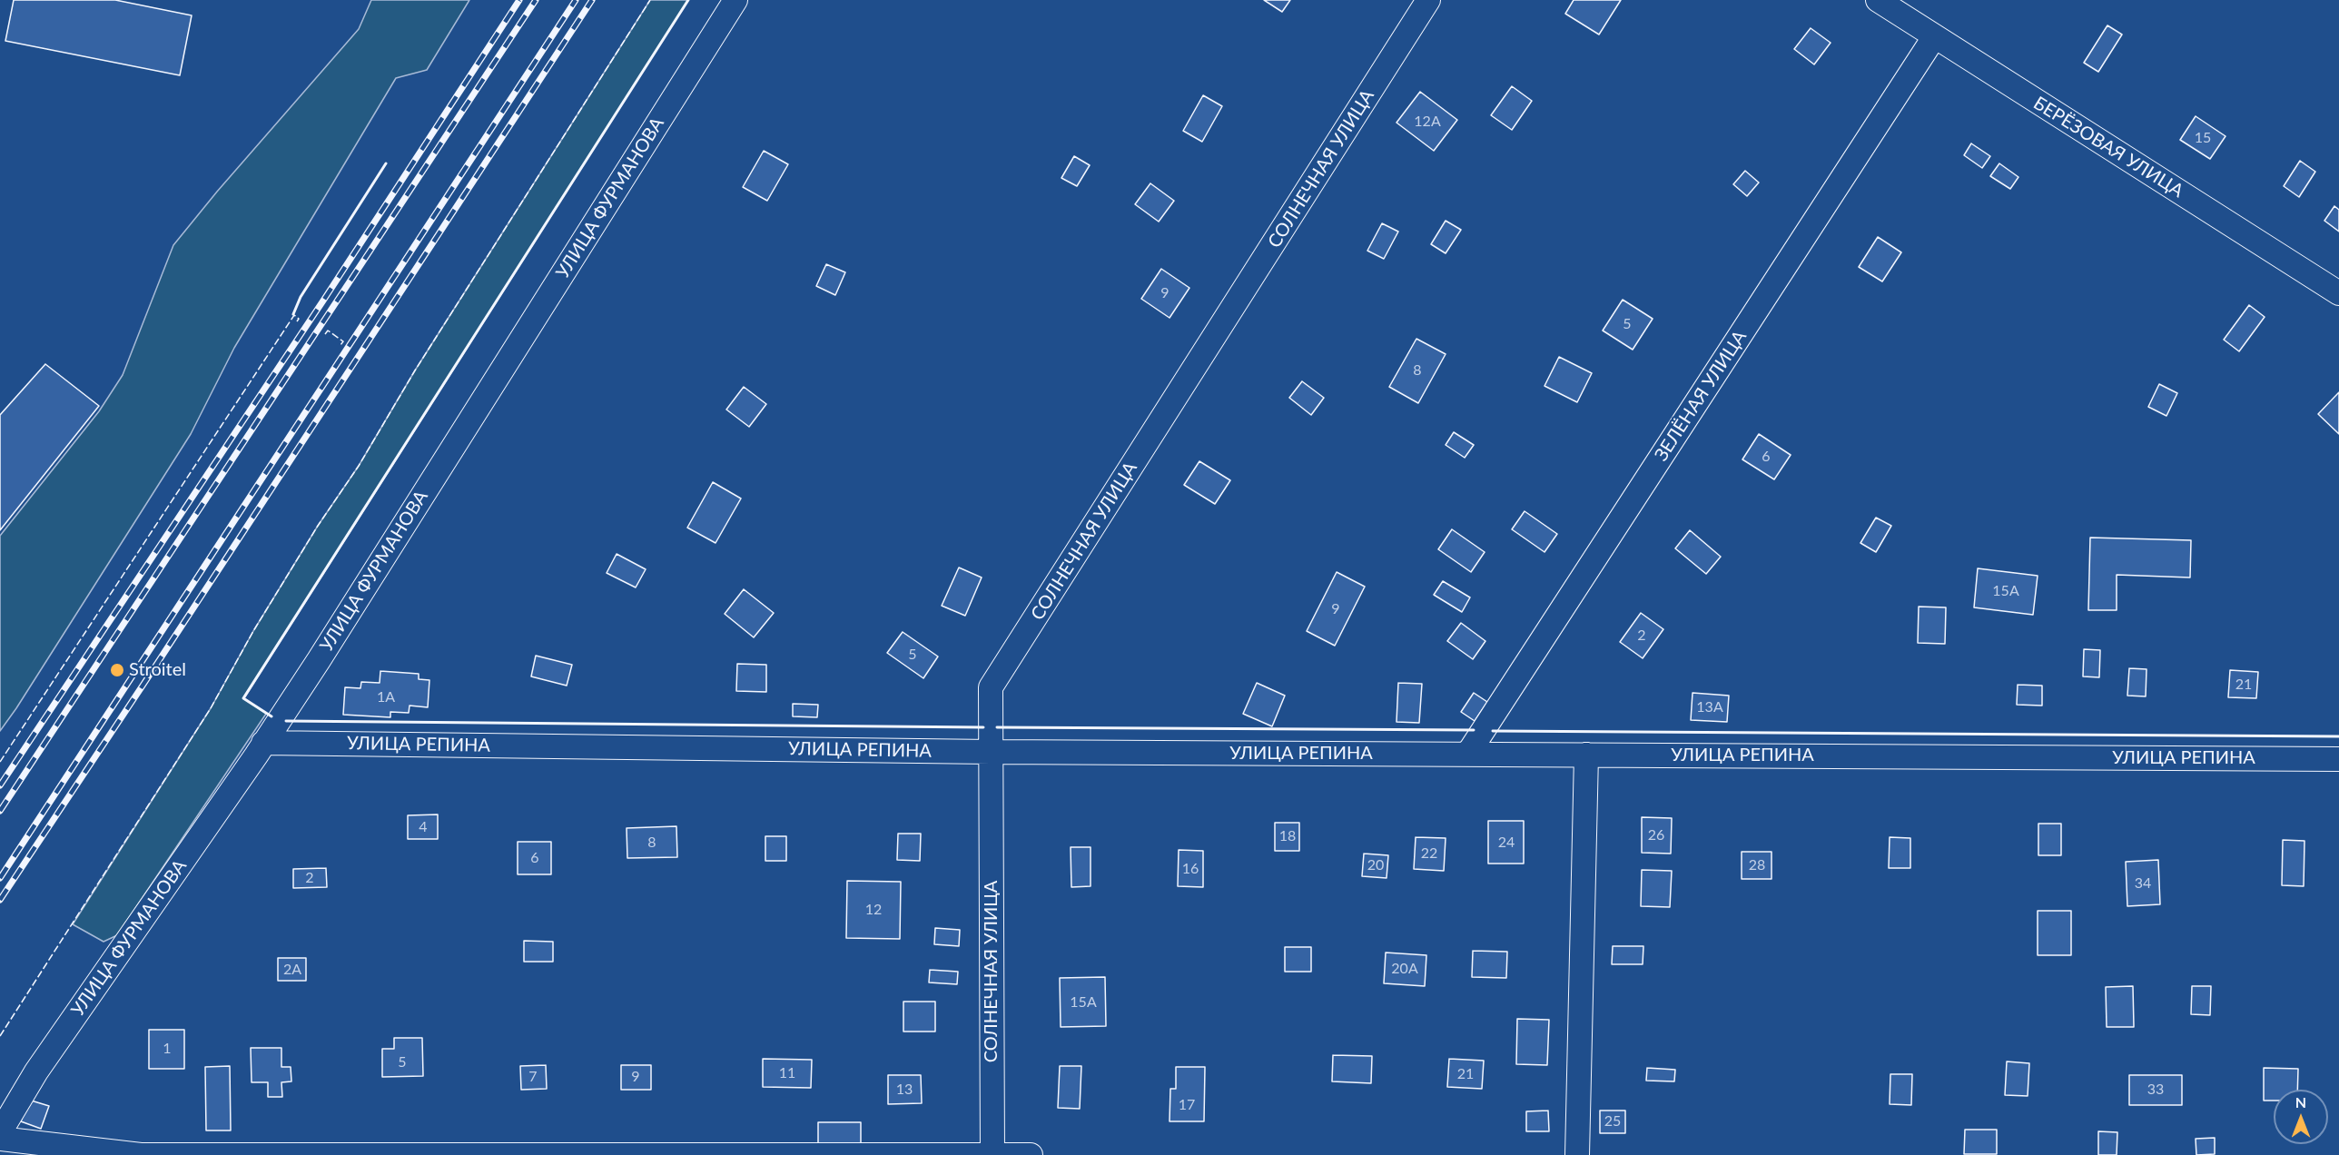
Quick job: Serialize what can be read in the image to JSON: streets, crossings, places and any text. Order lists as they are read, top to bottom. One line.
{"streets":{"street":["БЕРЁЗОВАЯ УЛИЦА","СОЛНЕЧНАЯ УЛИЦА","УЛИЦА ФУРМАНОВА","ЗЕЛЁНАЯ УЛИЦА","УЛИЦА РЕПИНА"]},"crossings":[["БЕРЁЗОВАЯ УЛИЦА","ЗЕЛЁНАЯ УЛИЦА"],["СОЛНЕЧНАЯ УЛИЦА","УЛИЦА РЕПИНА"],["УЛИЦА ФУРМАНОВА","УЛИЦА РЕПИНА"],["ЗЕЛЁНАЯ УЛИЦА","УЛИЦА РЕПИНА"]],"places":["Stroitel"],"house_numbers":["12А","15","9","5","8","6","15А","9","2","5","21","1А","13А","4","26","18","8","24","22","6","20","28","16","2","34","12","20А","2А","15А","1","5","11","21","7","9","13","33","17","25"],"north":"top"}
